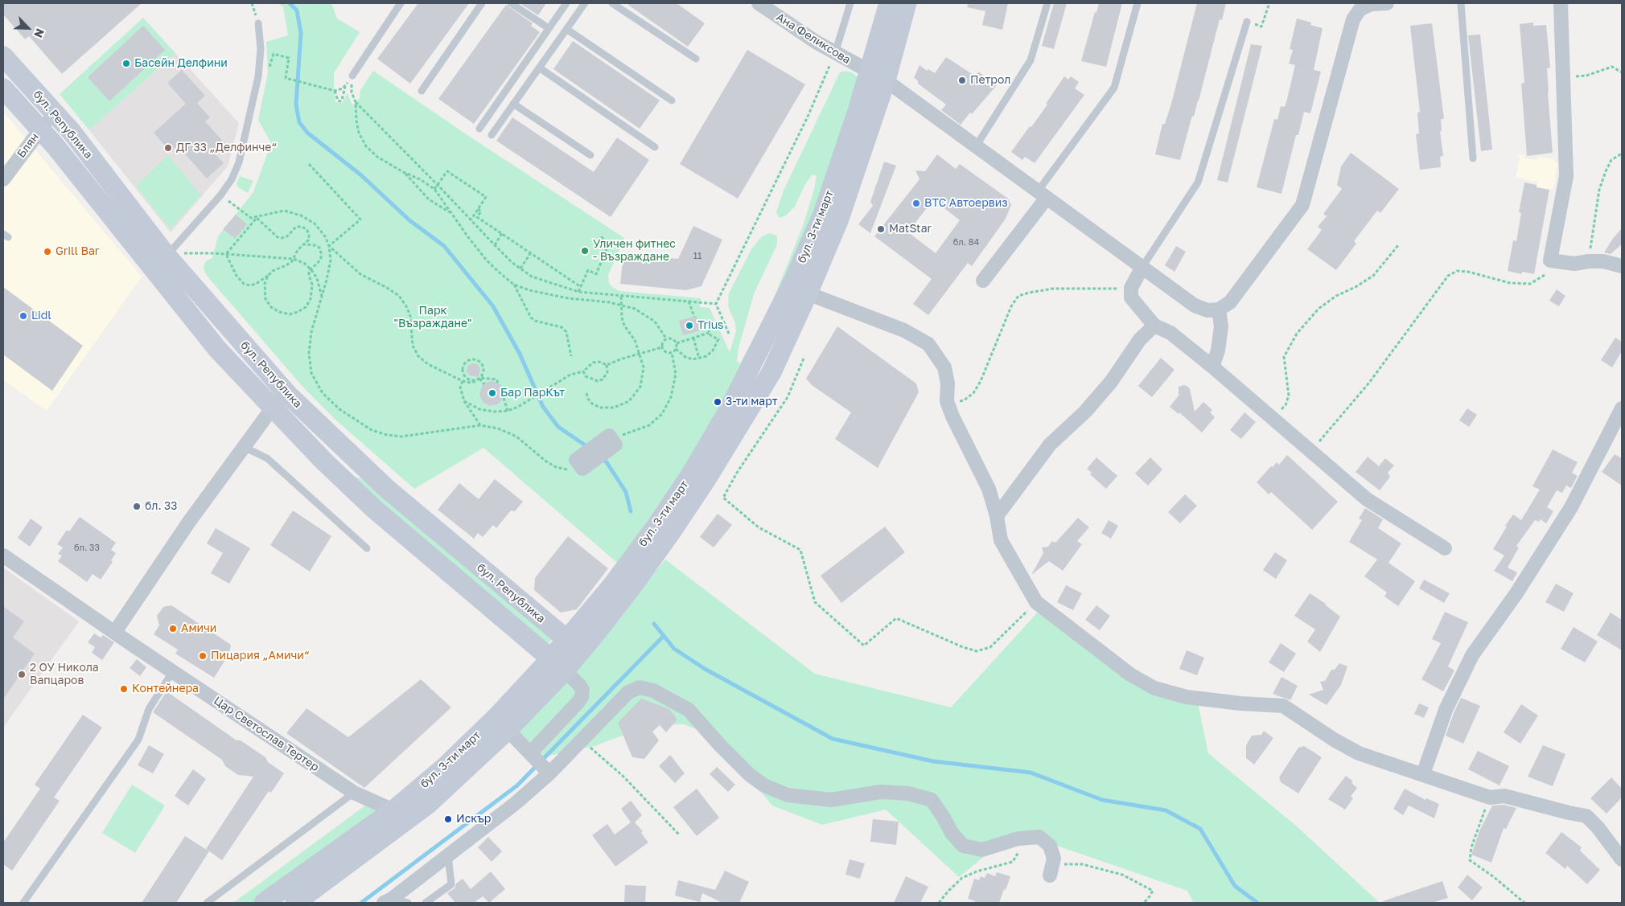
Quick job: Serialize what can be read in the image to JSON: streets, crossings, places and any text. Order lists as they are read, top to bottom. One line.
{"streets":{"street":["Ана Феликсова","бул. Република","Блян","бул. 3-ти март","Цар Светослав Тертер"]},"crossings":[["Ана Феликсова","бул. 3-ти март"],["бул. Република","Блян"],["бул. Република","бул. 3-ти март"],["бул. 3-ти март","Цар Светослав Тертер"]],"parks":["Парк \"Възраждане\""],"places":["Басейн Делфини","Петрол","ДГ 33 „Делфинче“","ВТС Автоервиз","MatStar","Уличен фитнес - Възраждане","Grill Bar","Lidl","Trius","Бар ПарКът","3-ти март","бл. 33","Амичи","Пицария „Амичи“","2 ОУ Никола Вапцаров","Контейнера","Искър"],"house_numbers":["бл. 84","11","бл. 33"],"north":"bottom right"}
